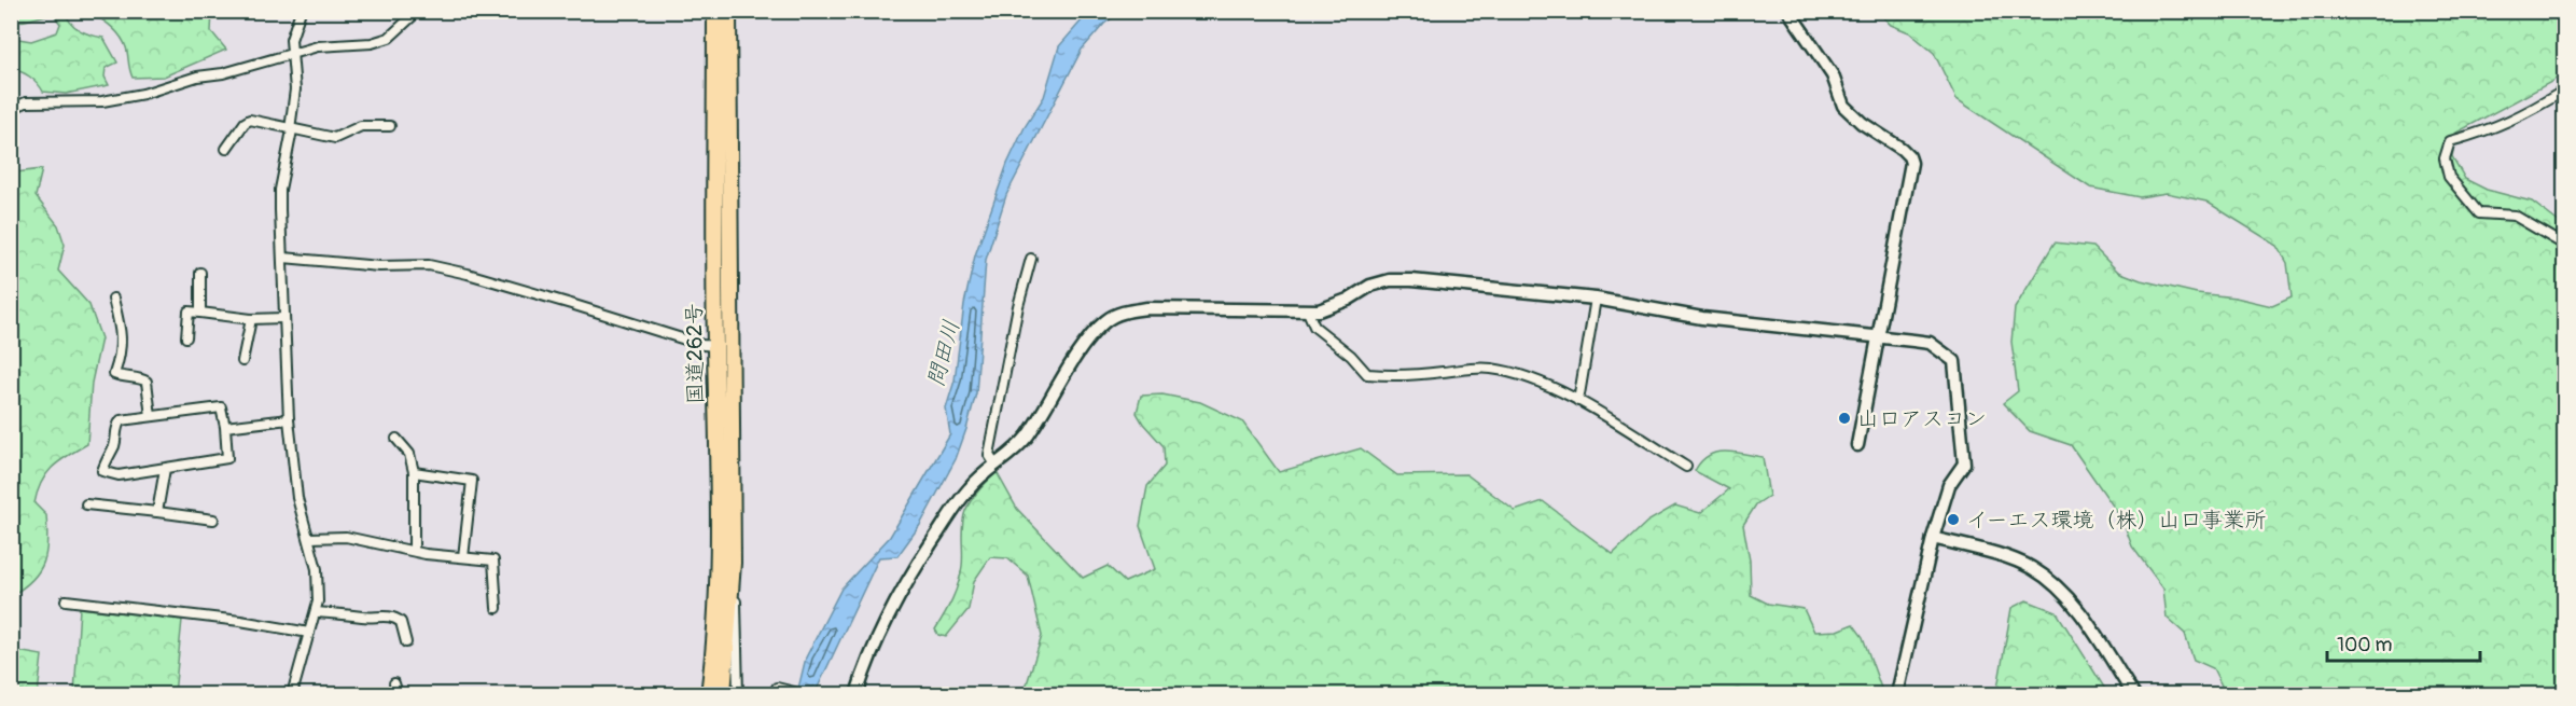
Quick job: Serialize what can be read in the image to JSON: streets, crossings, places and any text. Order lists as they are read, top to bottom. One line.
{"streets":{"highway":["国道262号"]},"water":["問田川"],"places":["山口アスコン","イーエス環境（株）山口事業所"],"scale_bar":"100 m"}
